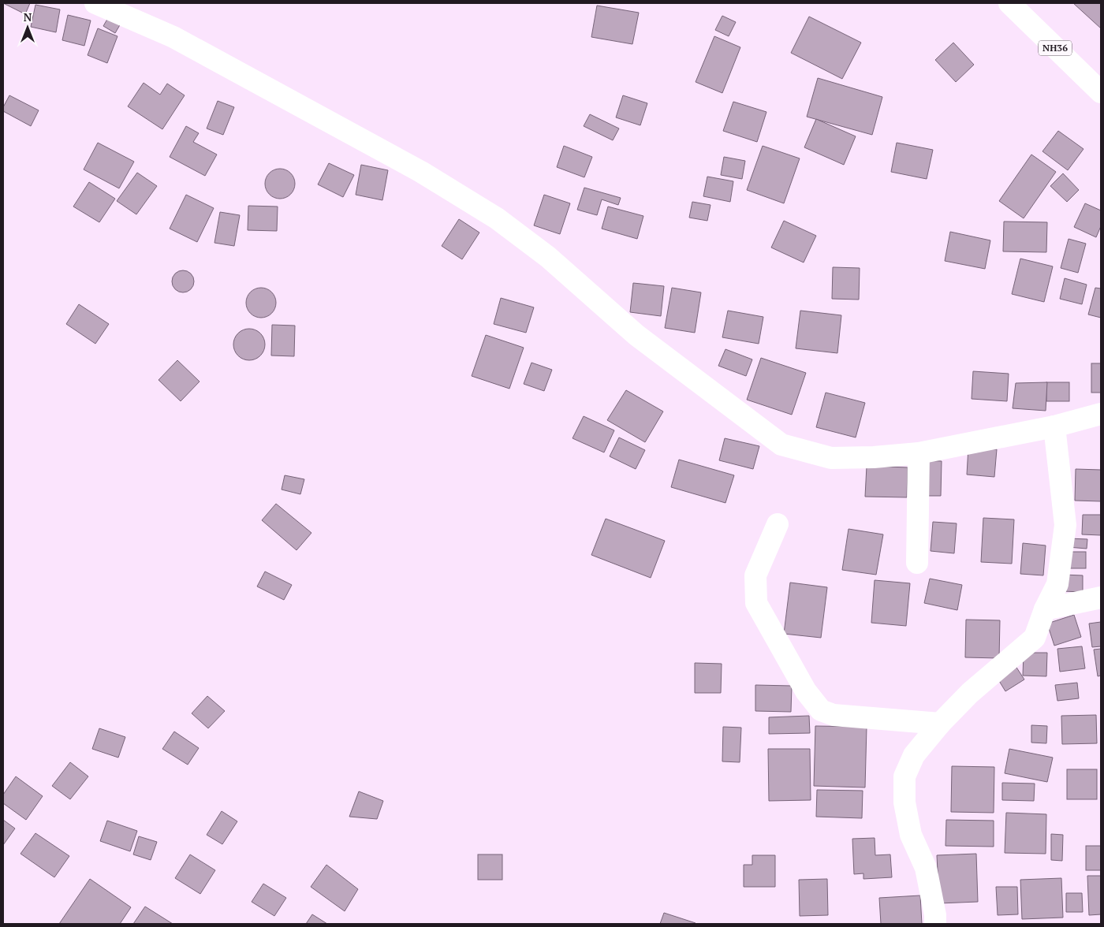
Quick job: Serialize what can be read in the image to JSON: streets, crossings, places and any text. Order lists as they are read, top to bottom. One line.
{"streets":{"main road":["NH36"]},"north":"top"}
